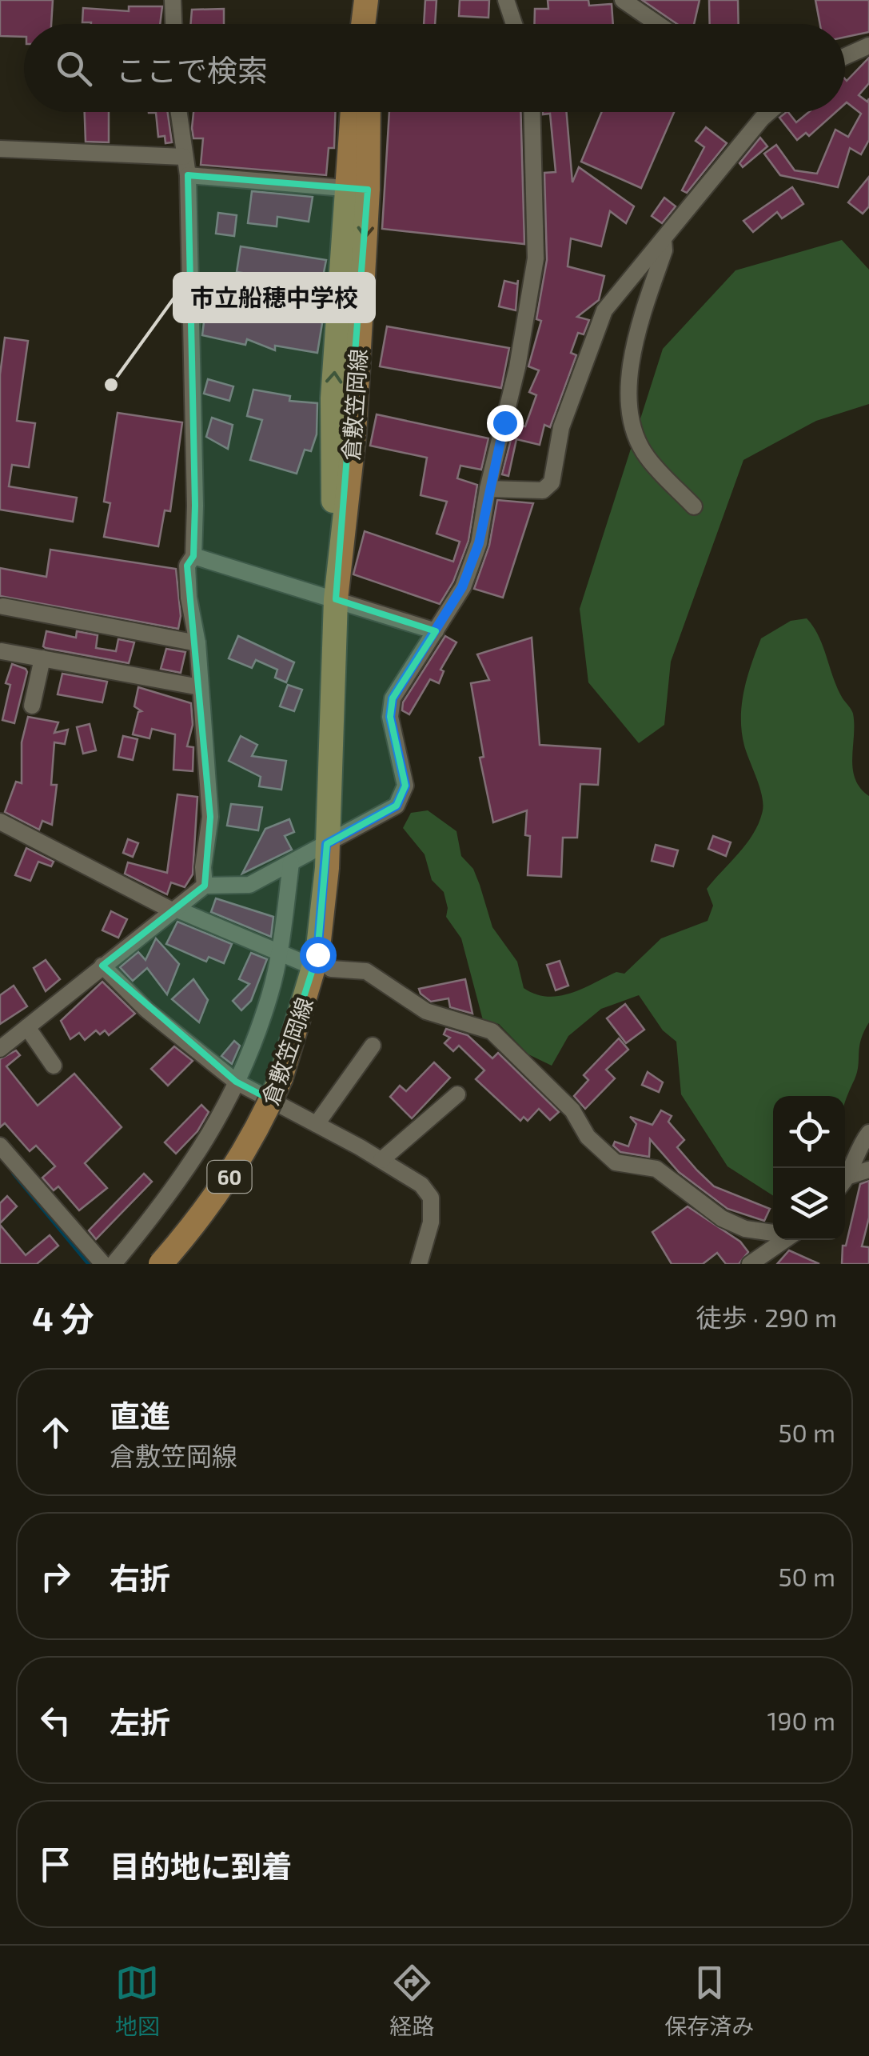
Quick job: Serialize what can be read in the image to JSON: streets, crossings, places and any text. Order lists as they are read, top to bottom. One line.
{"streets":{"main road":["倉敷笠岡線","60"]},"places":["市立船穂中学校"],"page":{"search":"ここで検索","heading":["4 分","徒歩 · 290 m"],"list":[["直進","倉敷笠岡線","50 m"],["右折","50 m"],["左折","190 m"],"目的地に到着"],"nav":["地図","経路","保存済み"]}}
